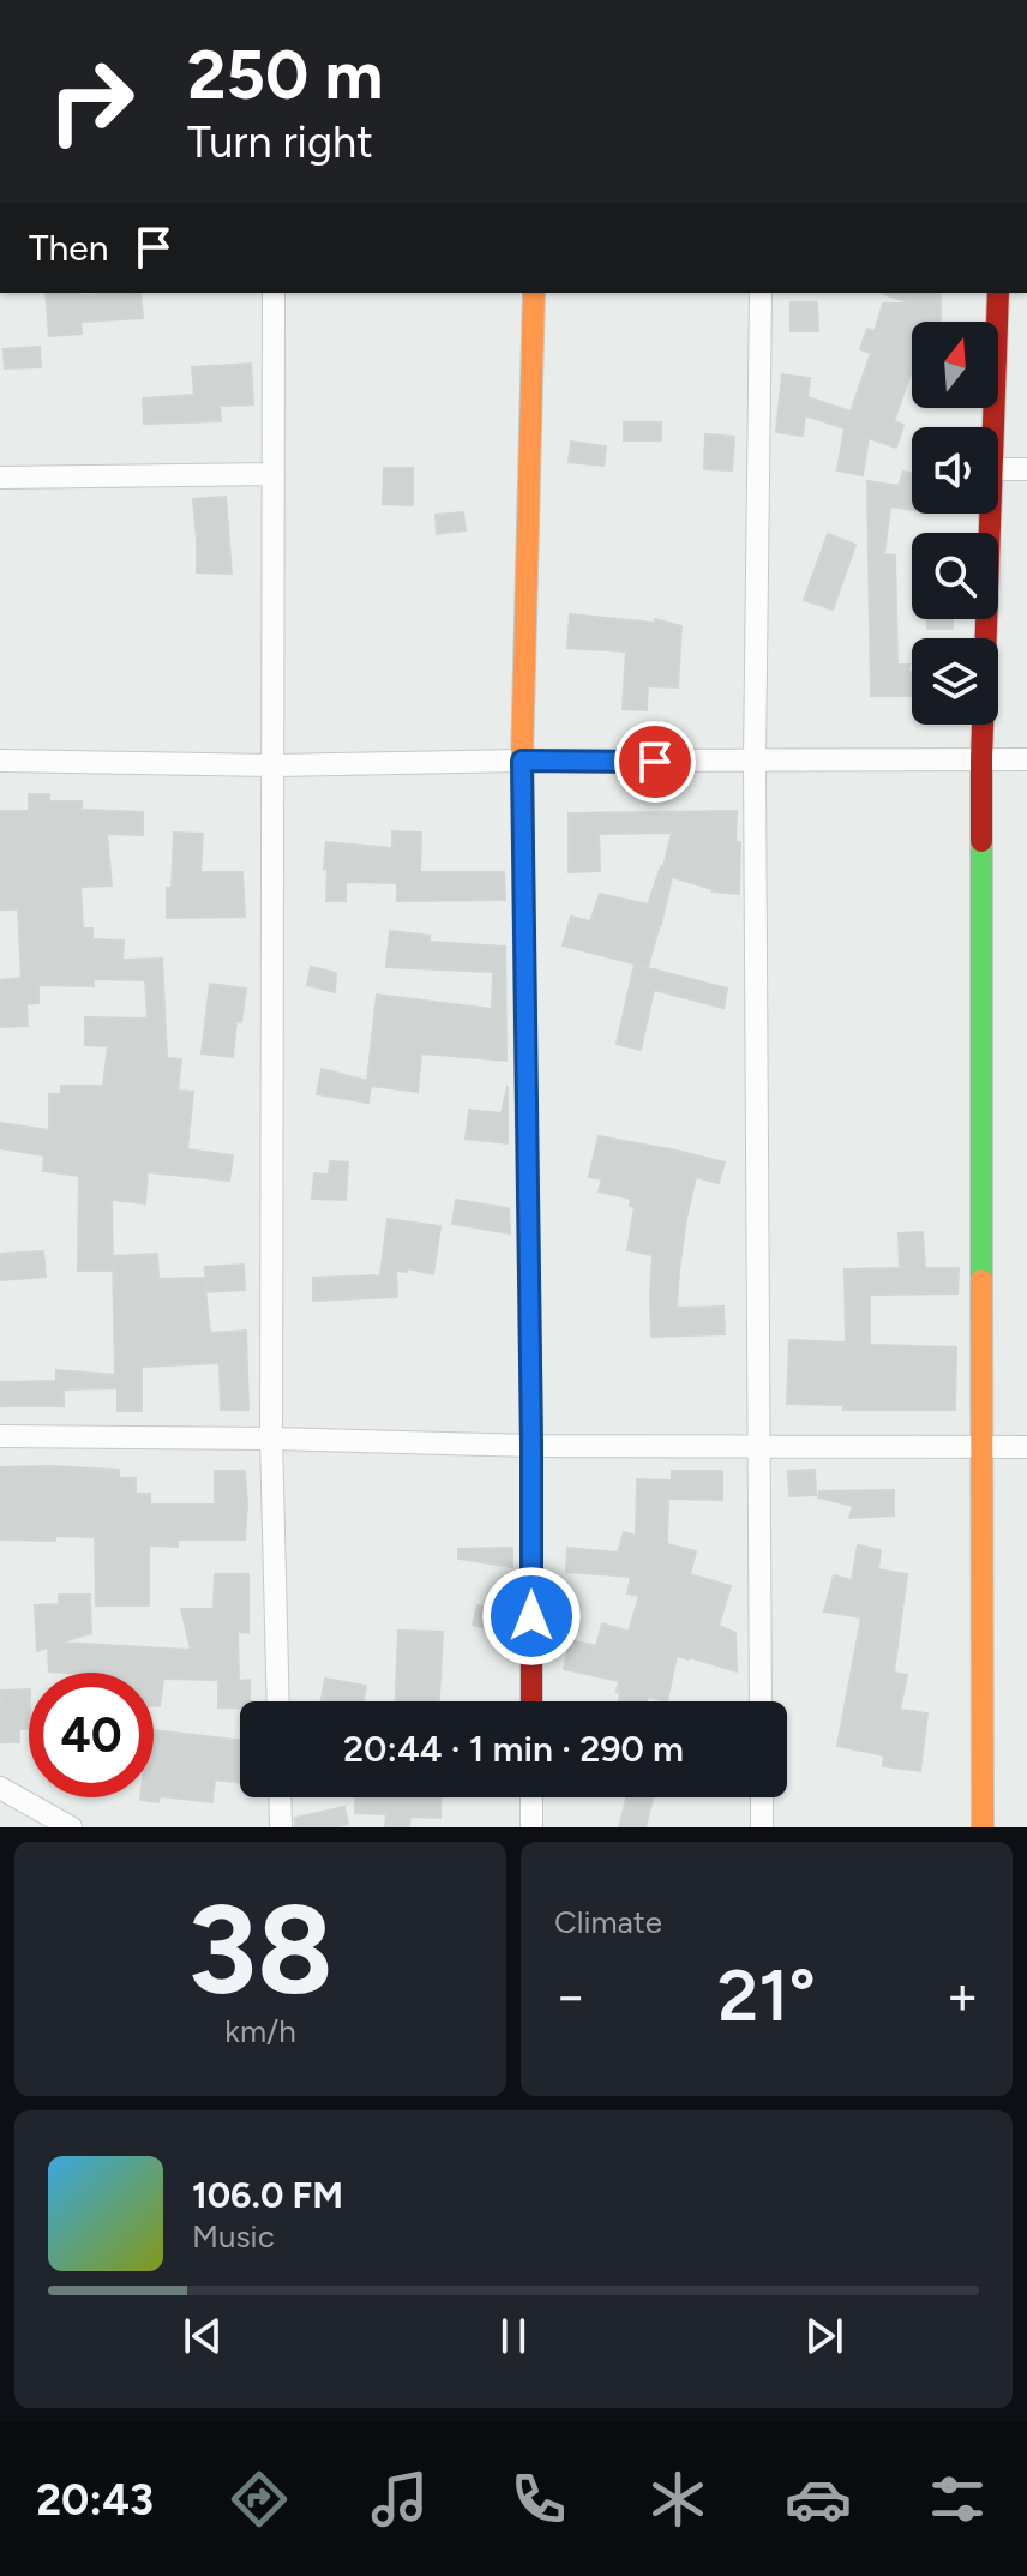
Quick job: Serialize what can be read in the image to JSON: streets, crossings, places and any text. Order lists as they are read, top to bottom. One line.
{"north":"top","page":{"turn":["250 m","Turn right"],"then":"Then","limit":"40","trip":"20:44 · 1 min · 290 m","tile":[["38","km/h"],"Climate"],"heat":["−","21°","+"],"song":["106.0 FM","Music"],"tabs":"20:43"}}
